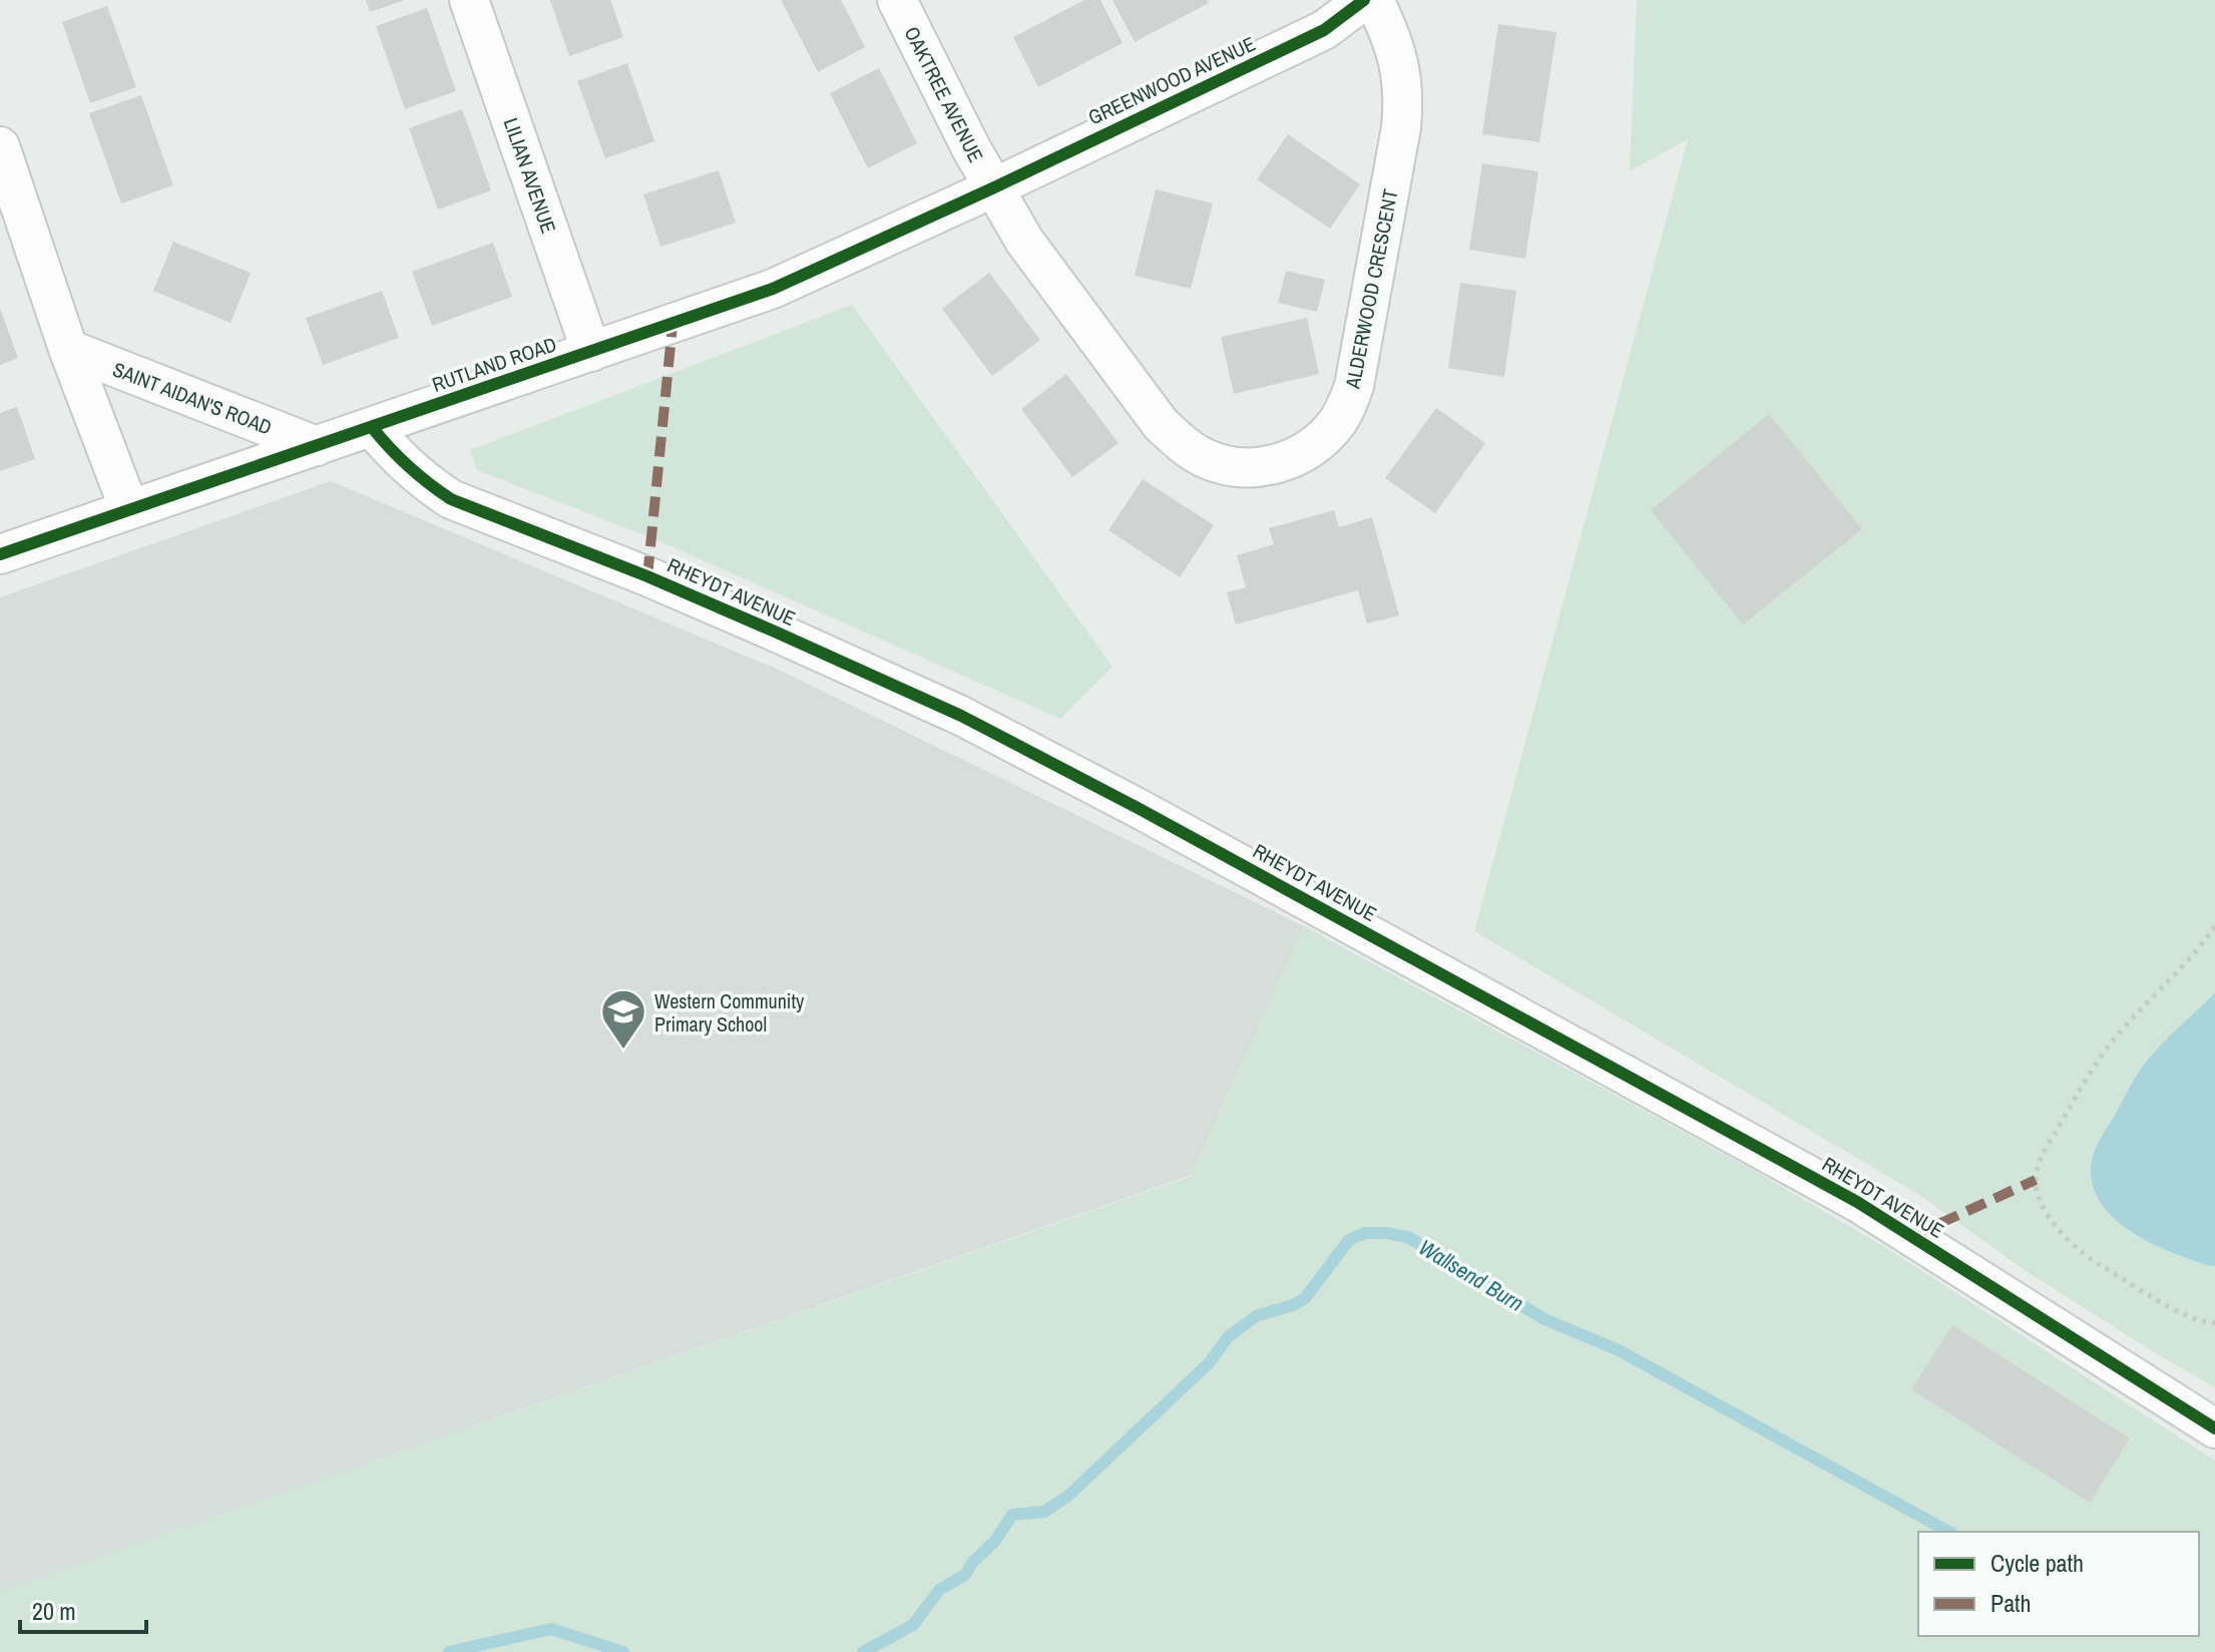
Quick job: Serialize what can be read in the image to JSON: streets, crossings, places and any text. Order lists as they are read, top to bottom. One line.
{"streets":{"street":["GREENWOOD AVENUE","OAKTREE AVENUE","LILIAN AVENUE","ALDERWOOD CRESCENT","RUTLAND ROAD","SAINT AIDAN'S ROAD","RHEYDT AVENUE"]},"crossings":[["GREENWOOD AVENUE","OAKTREE AVENUE"],["GREENWOOD AVENUE","ALDERWOOD CRESCENT"],["GREENWOOD AVENUE","RUTLAND ROAD"],["OAKTREE AVENUE","ALDERWOOD CRESCENT"],["OAKTREE AVENUE","RUTLAND ROAD"],["LILIAN AVENUE","RUTLAND ROAD"],["ALDERWOOD CRESCENT","RUTLAND ROAD"],["RUTLAND ROAD","SAINT AIDAN'S ROAD"],["RUTLAND ROAD","RHEYDT AVENUE"]],"water":["Wallsend Burn"],"places":{"school or university":["Western Community Primary School"]},"legend":["Cycle path","Path"],"scale_bar":"20 m"}
